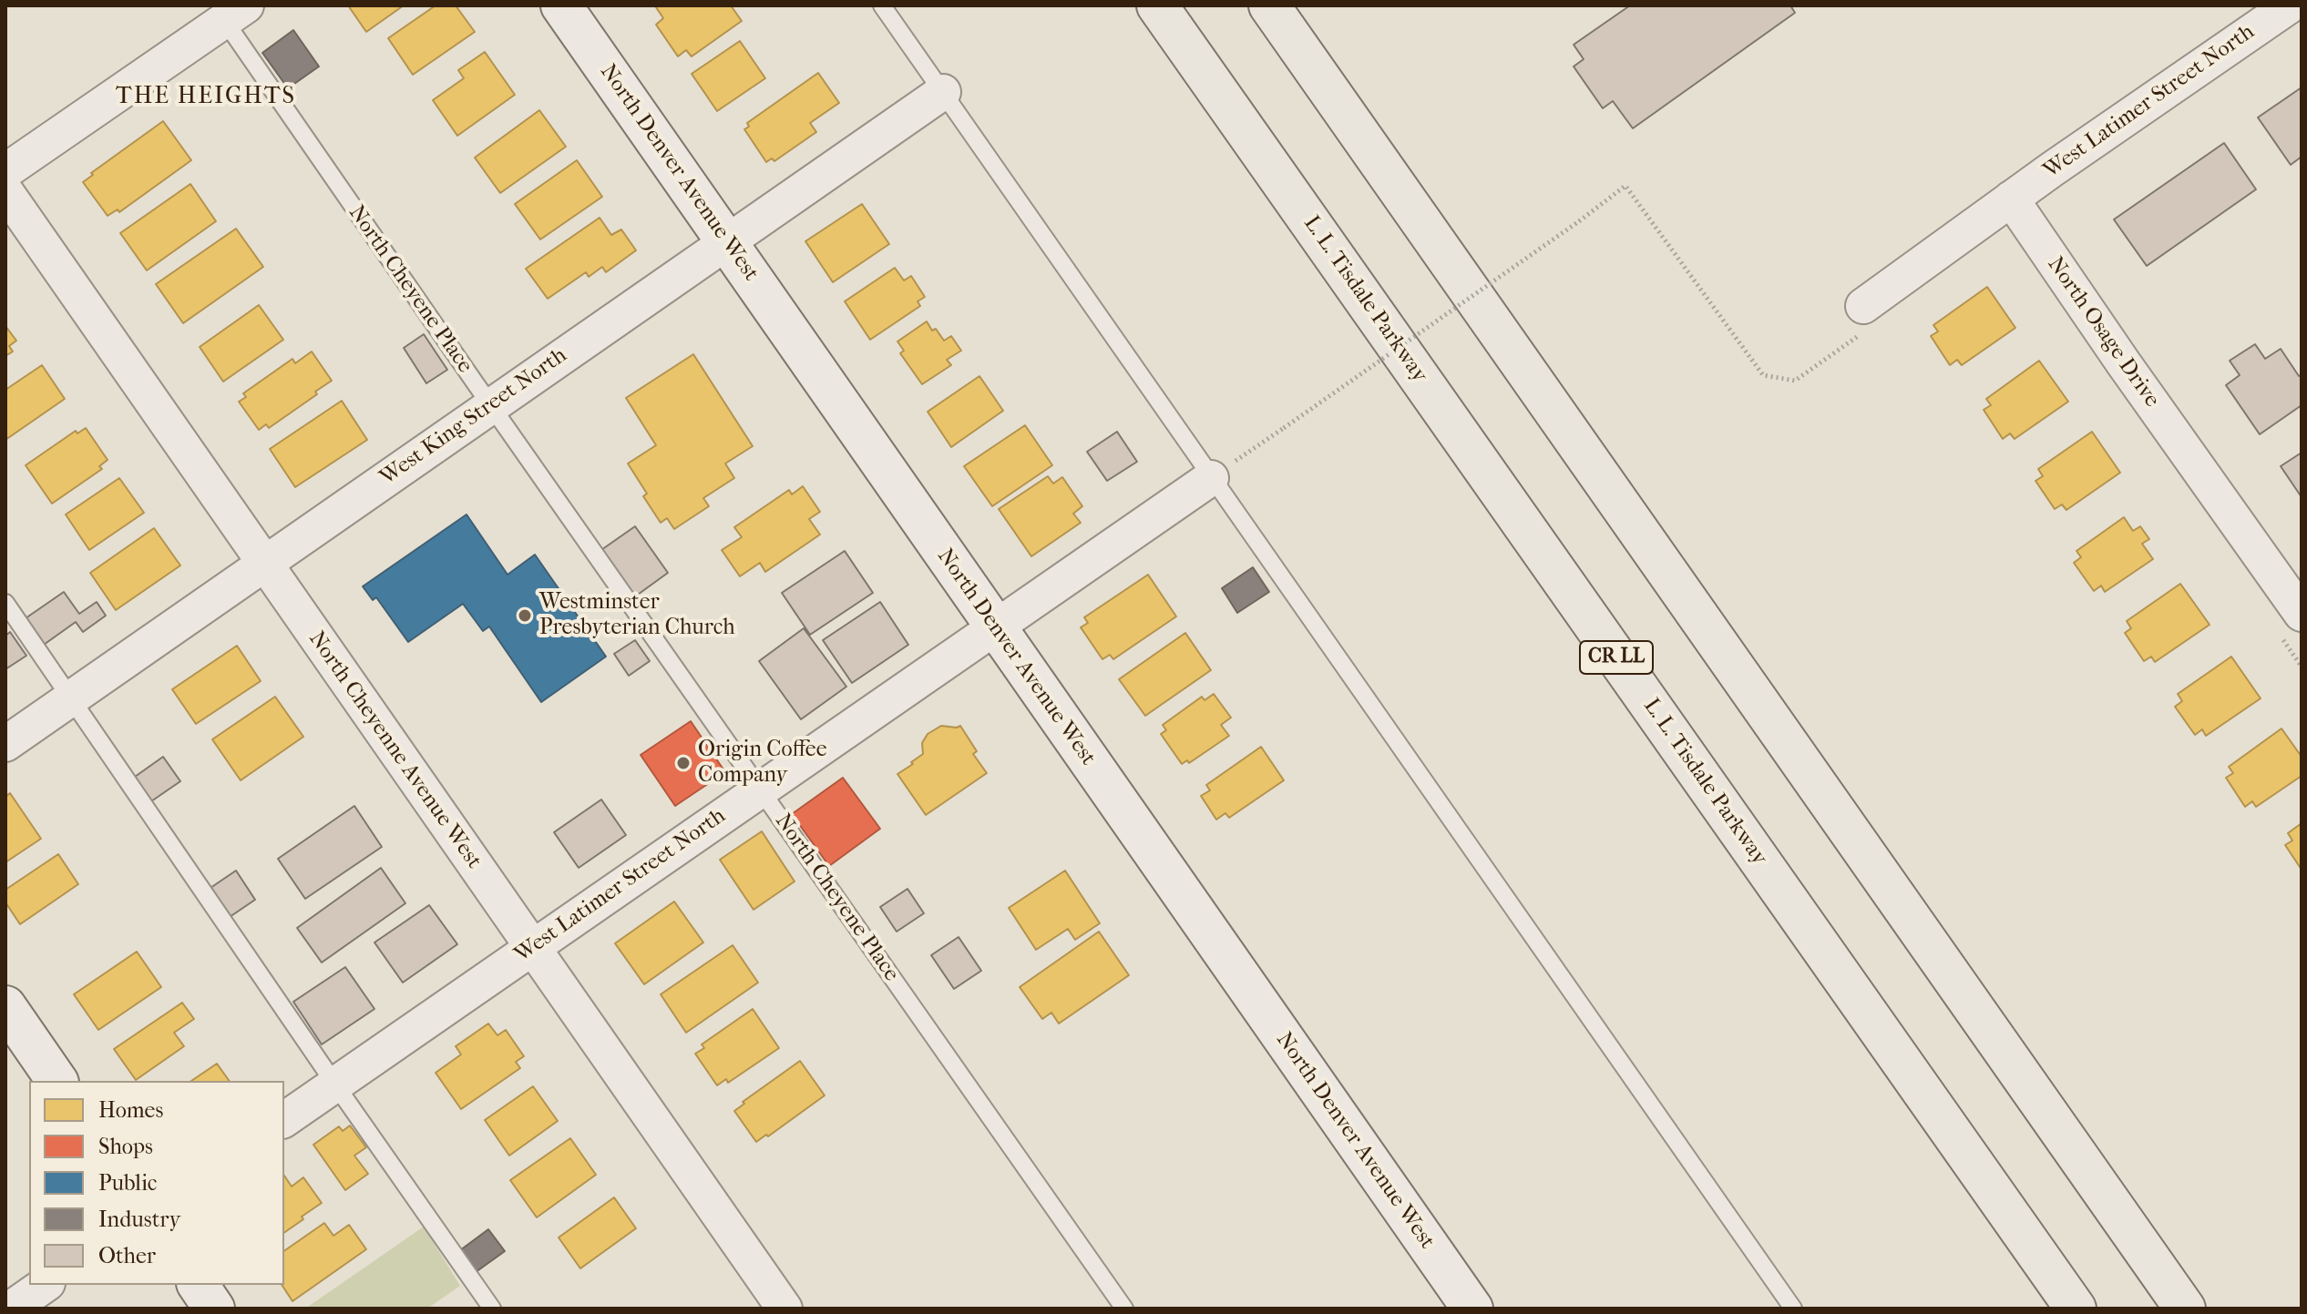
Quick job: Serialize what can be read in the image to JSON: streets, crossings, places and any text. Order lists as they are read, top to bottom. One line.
{"streets":{"highway":["L. L. Tisdale Parkway","CR LL"],"street":["West Latimer Street North","North Denver Avenue West","North Osage Drive","West King Street North","North Cheyenne Avenue West"],"lane":["North Cheyene Place"]},"crossings":[["West Latimer Street North","North Denver Avenue West"],["West Latimer Street North","North Cheyene Place"],["West Latimer Street North","North Osage Drive"],["West Latimer Street North","North Cheyenne Avenue West"],["North Denver Avenue West","West King Street North"],["North Cheyene Place","West King Street North"],["West King Street North","North Cheyenne Avenue West"]],"districts":["THE HEIGHTS"],"places":["Westminster Presbyterian Church","Origin Coffee Company"],"legend":["Homes","Shops","Public","Industry","Other"]}
